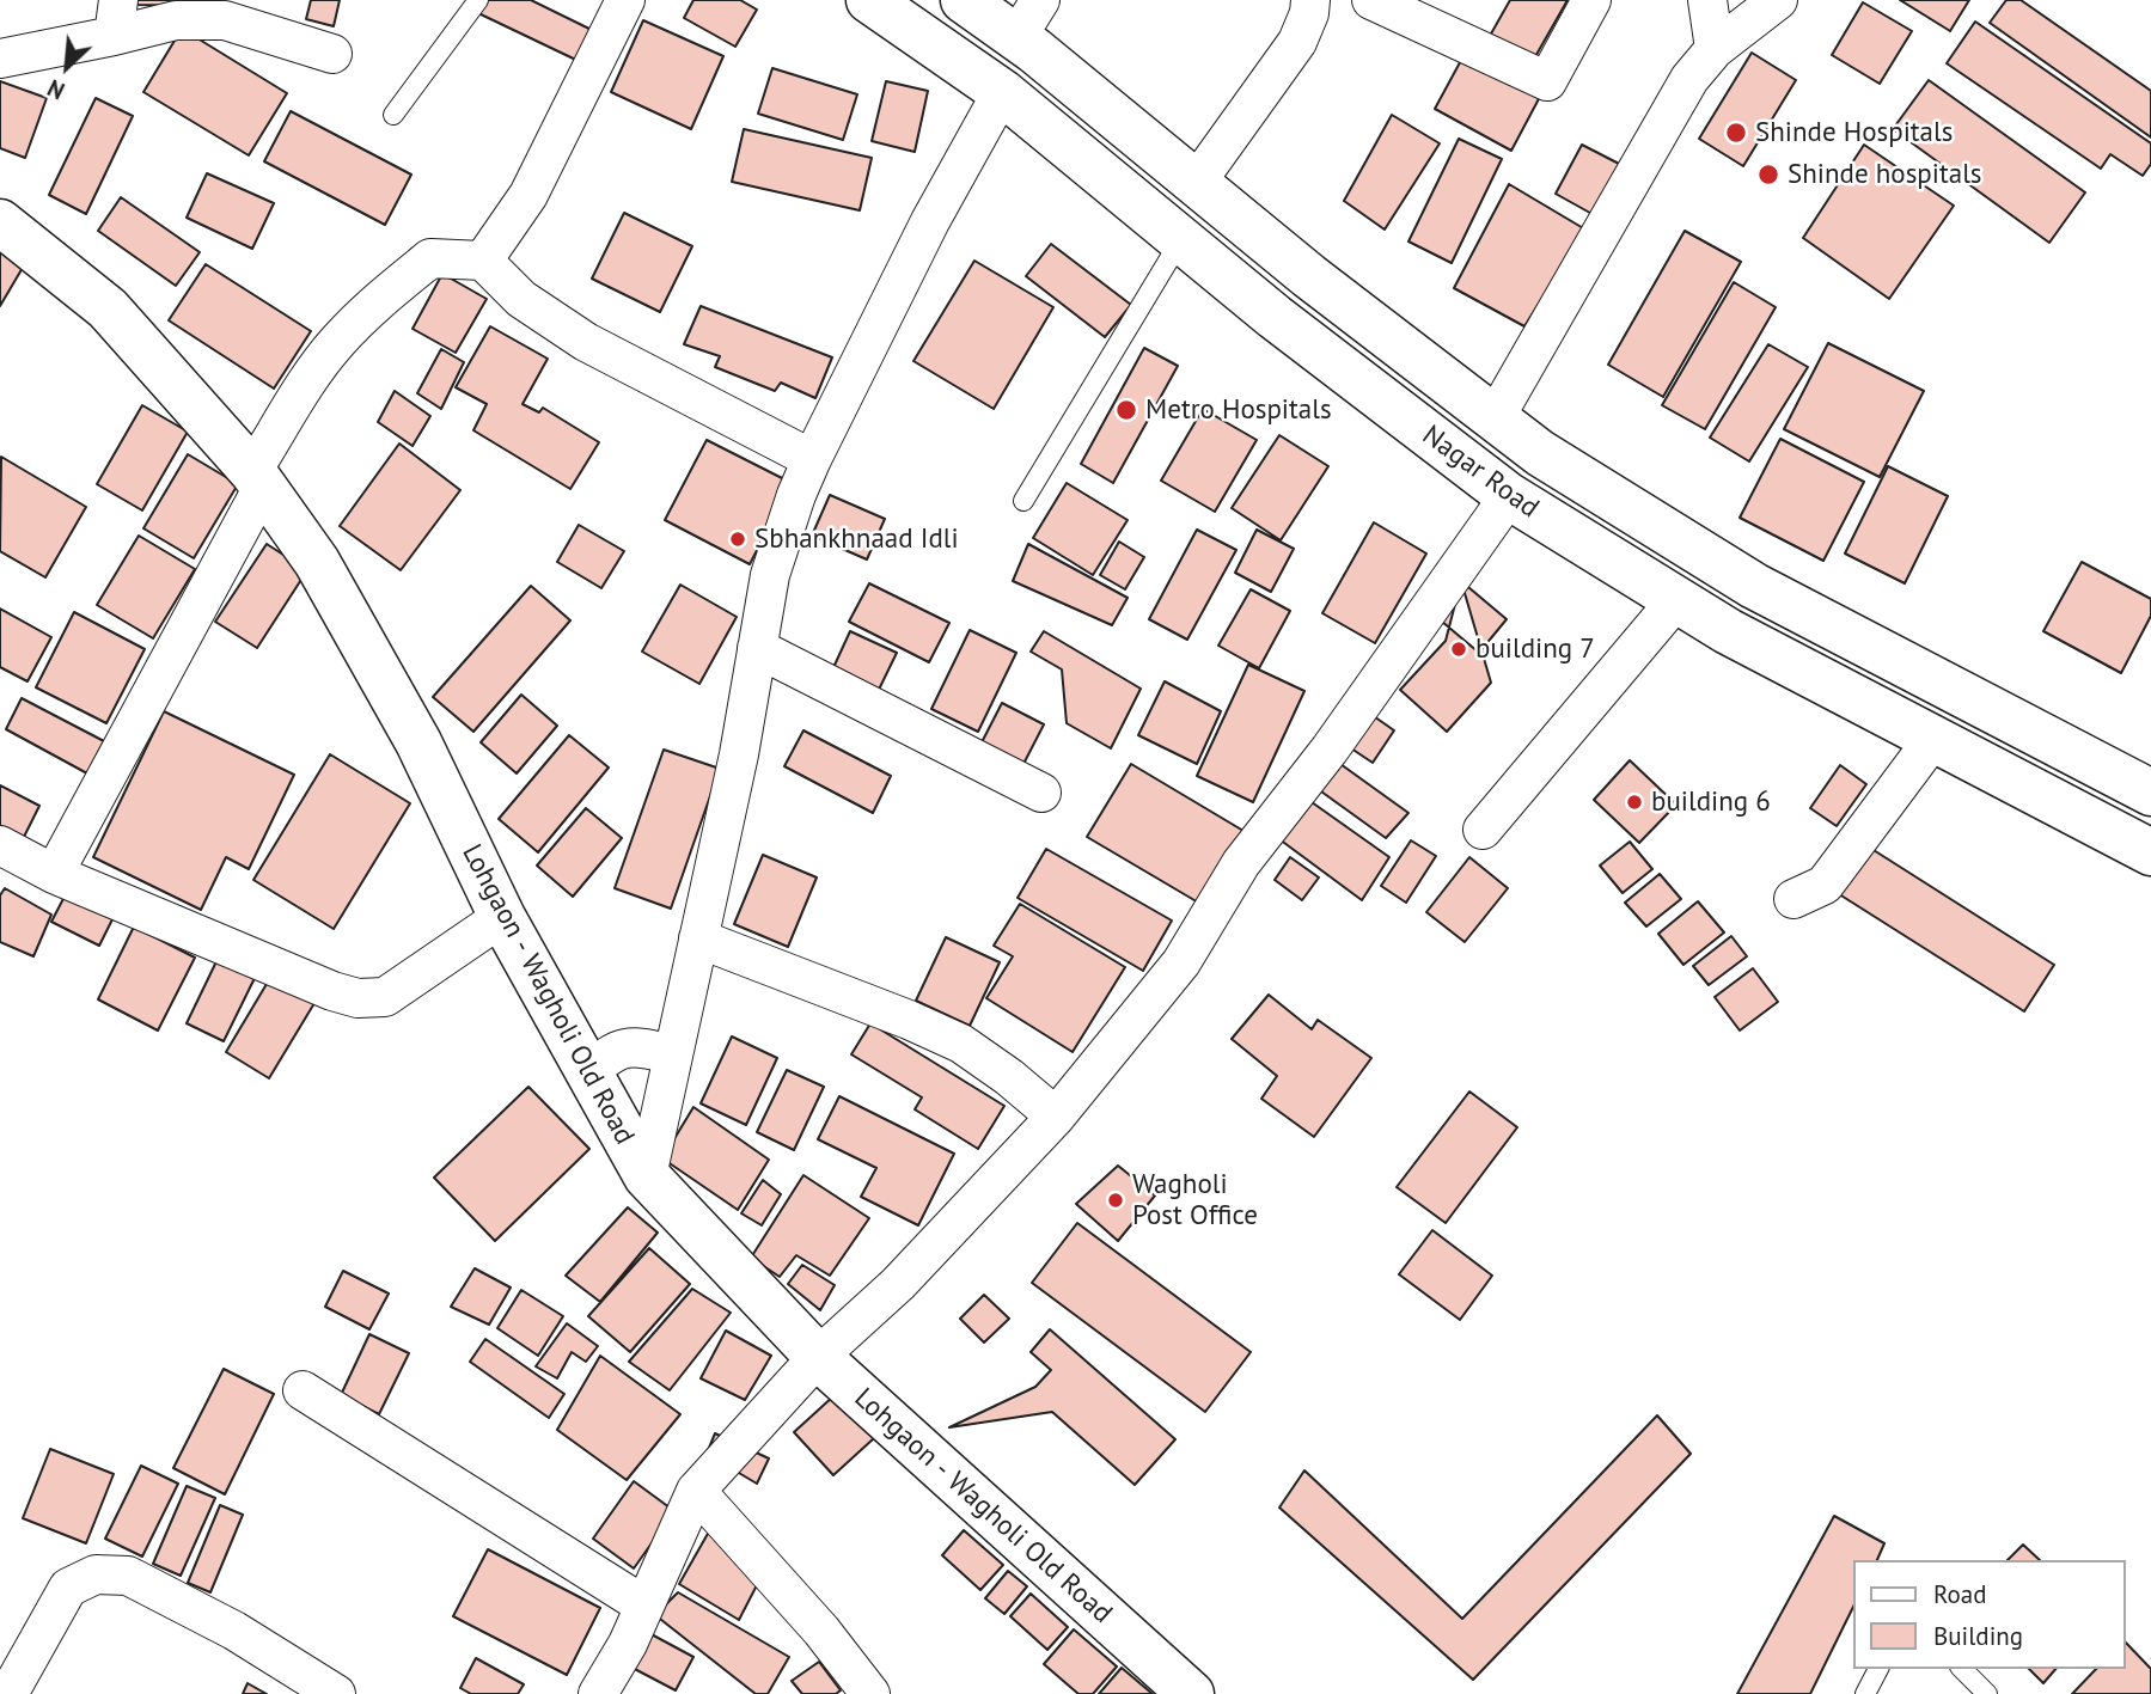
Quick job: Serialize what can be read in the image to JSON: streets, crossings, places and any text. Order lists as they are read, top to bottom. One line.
{"streets":{"main road":["Nagar Road","Lohgaon - Wagholi Old Road"]},"places":["Shinde Hospitals","Shinde hospitals","Metro Hospitals","Sbhankhnaad Idli","building 7","building 6","Wagholi Post Office"],"legend":["Road","Building"],"north":"bottom left"}
